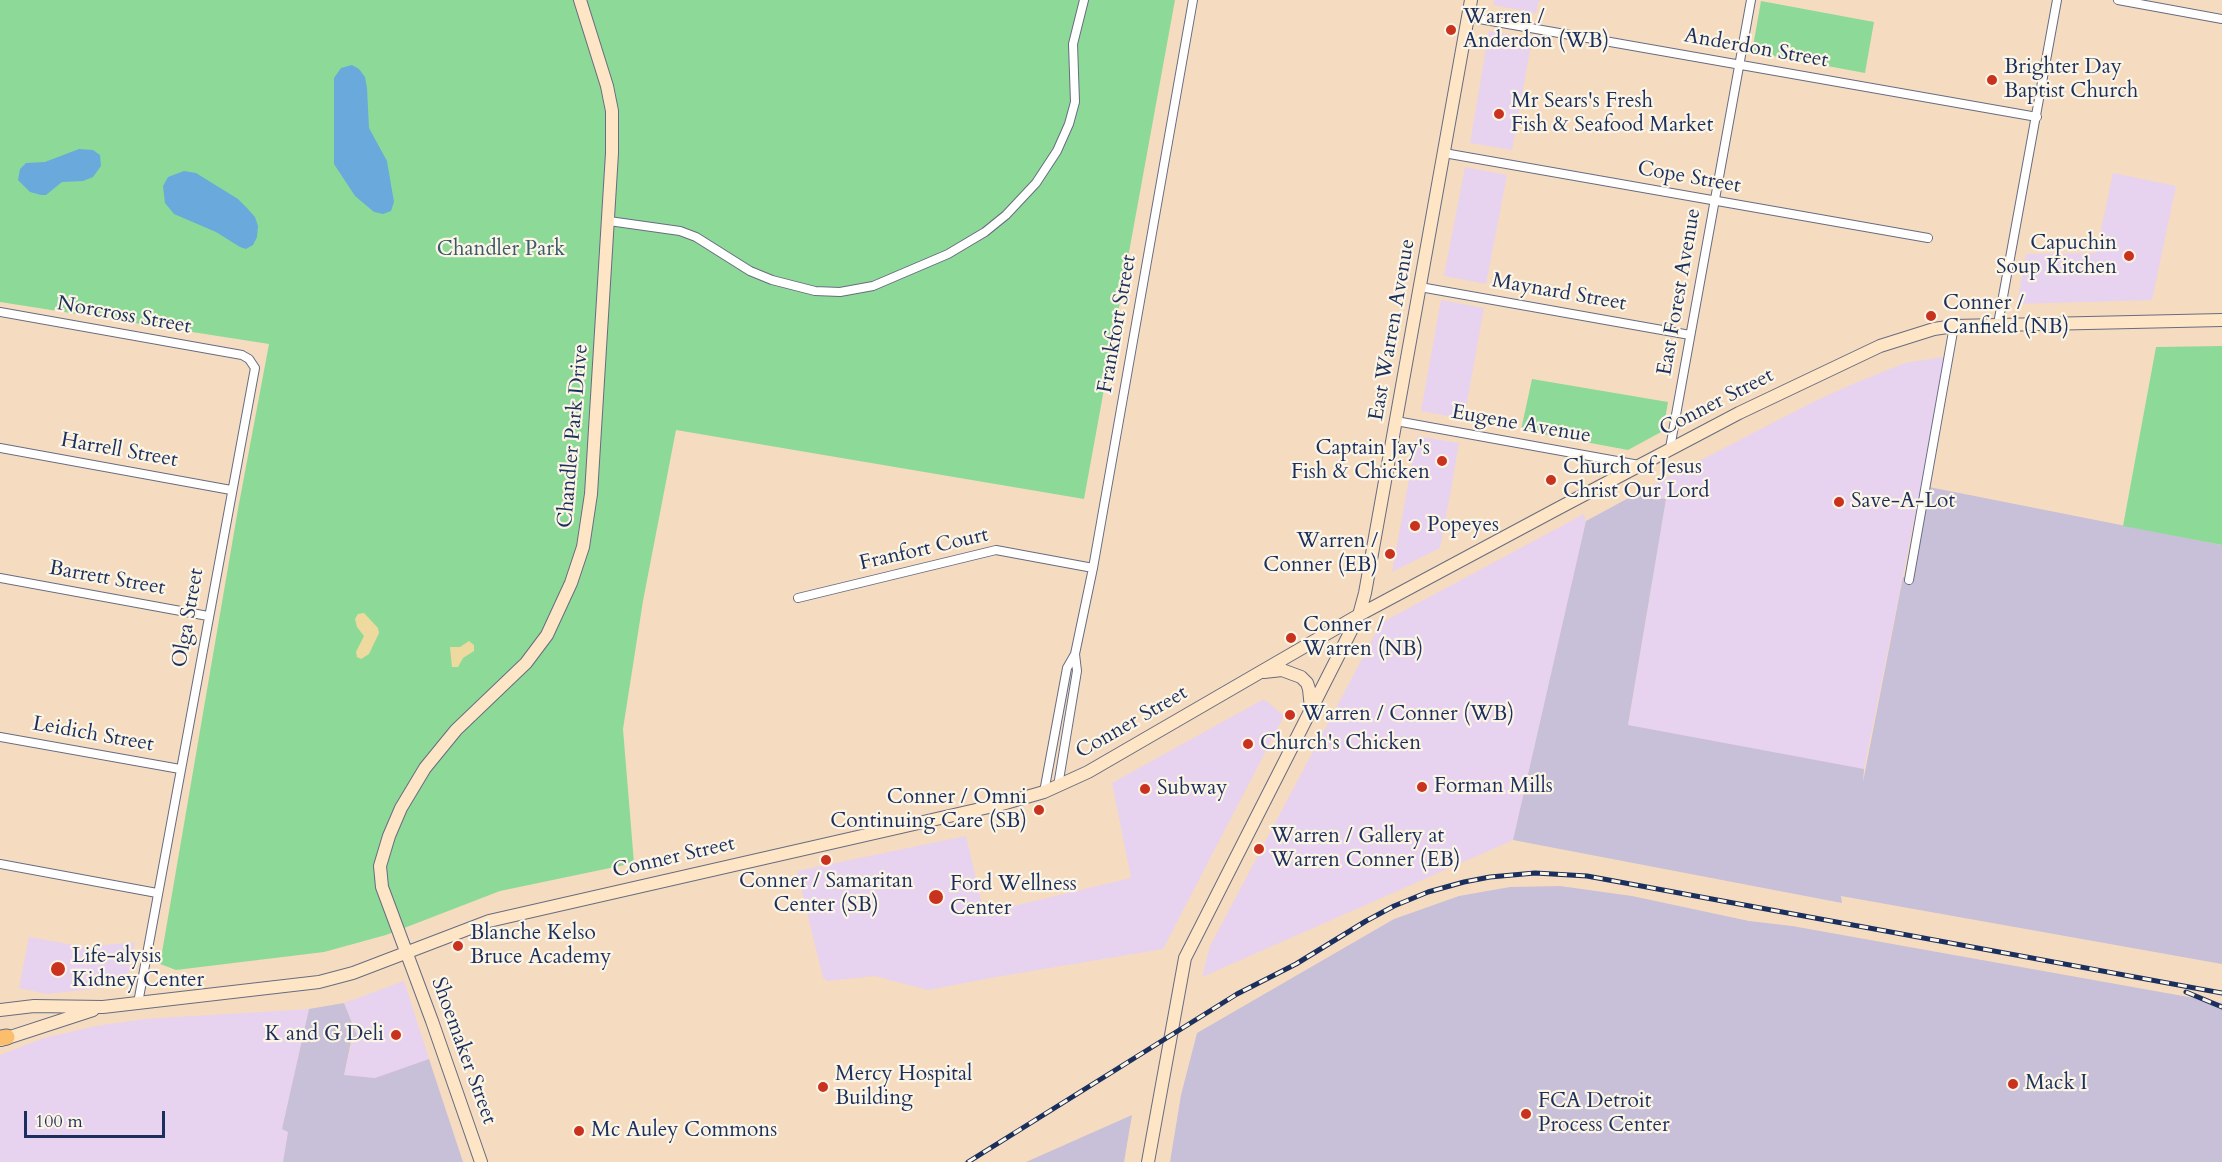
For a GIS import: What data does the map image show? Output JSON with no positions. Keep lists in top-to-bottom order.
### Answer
{
  "streets": {
    "main road": [
      "East Warren Avenue",
      "Conner Street",
      "Chandler Park Drive",
      "Shoemaker Street"
    ],
    "street": [
      "Anderdon Street",
      "Cope Street",
      "East Forest Avenue",
      "Maynard Street",
      "Norcross Street",
      "Frankfort Street",
      "Eugene Avenue",
      "Harrell Street",
      "Franfort Court",
      "Barrett Street",
      "Olga Street",
      "Leidich Street"
    ]
  },
  "crossings": [
    ["Anderdon Street", "East Forest Avenue"],
    ["Anderdon Street", "East Warren Avenue"],
    ["Cope Street", "East Forest Avenue"],
    ["Cope Street", "East Warren Avenue"],
    ["East Forest Avenue", "Maynard Street"],
    ["East Forest Avenue", "Conner Street"],
    ["Maynard Street", "East Warren Avenue"],
    ["Norcross Street", "Olga Street"],
    ["Frankfort Street", "Franfort Court"],
    ["East Warren Avenue", "Conner Street"],
    ["East Warren Avenue", "Eugene Avenue"],
    ["Conner Street", "Eugene Avenue"],
    ["Conner Street", "Chandler Park Drive"],
    ["Conner Street", "Olga Street"],
    ["Conner Street", "Shoemaker Street"],
    ["Chandler Park Drive", "Shoemaker Street"],
    ["Harrell Street", "Olga Street"],
    ["Barrett Street", "Olga Street"],
    ["Olga Street", "Leidich Street"]
  ],
  "parks": ["Chandler Park"],
  "places": [
    "Warren / Anderdon (WB)",
    "Brighter Day Baptist Church",
    "Mr Sears's Fresh Fish & Seafood Market",
    "Capuchin Soup Kitchen",
    "Conner / Canfield (NB)",
    "Captain Jay's Fish & Chicken",
    "Church of Jesus Christ Our Lord",
    "Save-A-Lot",
    "Popeyes",
    "Warren / Conner (EB)",
    "Conner / Warren (NB)",
    "Warren / Conner (WB)",
    "Church's Chicken",
    "Forman Mills",
    "Subway",
    "Conner / Omni Continuing Care (SB)",
    "Warren / Gallery at Warren Conner (EB)",
    "Conner / Samaritan Center (SB)",
    "Ford Wellness Center",
    "Blanche Kelso Bruce Academy",
    "Life-alysis Kidney Center",
    "K and G Deli",
    "Mack I",
    "Mercy Hospital Building",
    "FCA Detroit Process Center",
    "Mc Auley Commons"
  ],
  "scale_bar": "100 m"
}
